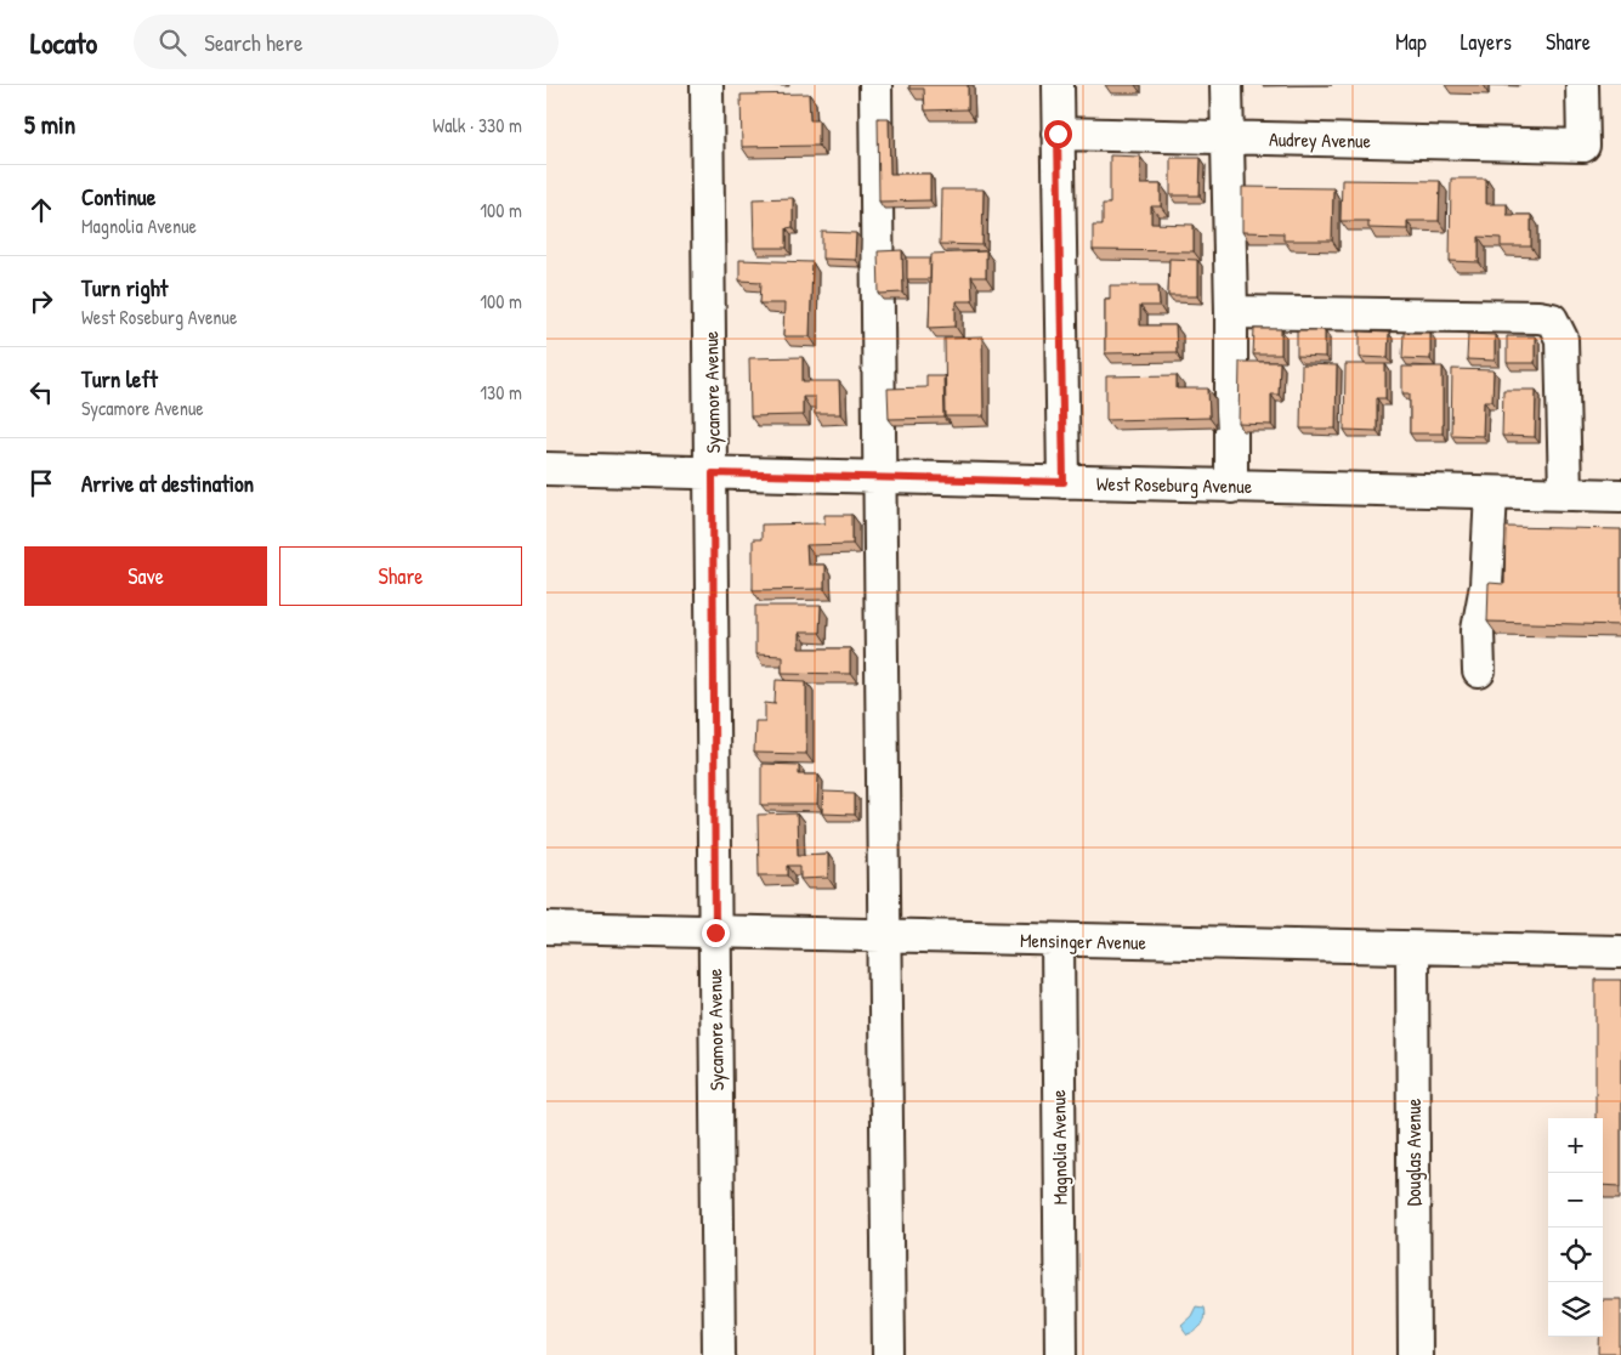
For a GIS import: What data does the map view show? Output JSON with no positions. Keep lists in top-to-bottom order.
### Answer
{
  "streets": {
    "street": [
      "Audrey Avenue",
      "Sycamore Avenue",
      "West Roseburg Avenue",
      "Mensinger Avenue",
      "Magnolia Avenue",
      "Douglas Avenue"
    ]
  },
  "crossings": [
    ["Sycamore Avenue", "West Roseburg Avenue"],
    ["Sycamore Avenue", "Mensinger Avenue"],
    ["Mensinger Avenue", "Magnolia Avenue"],
    ["Mensinger Avenue", "Douglas Avenue"]
  ],
  "page": {
    "header": "Locato",
    "search": "Search here",
    "nav": ["Map", "Layers", "Share"],
    "heading": ["5 min", "Walk · 330 m"],
    "list": [
      ["Continue", "Magnolia Avenue", "100 m"],
      ["Turn right", "West Roseburg Avenue", "100 m"],
      ["Turn left", "Sycamore Avenue", "130 m"],
      "Arrive at destination"
    ],
    "buttons": ["Save", "Share"],
    "map_buttons": ["+", "−"]
  }
}
